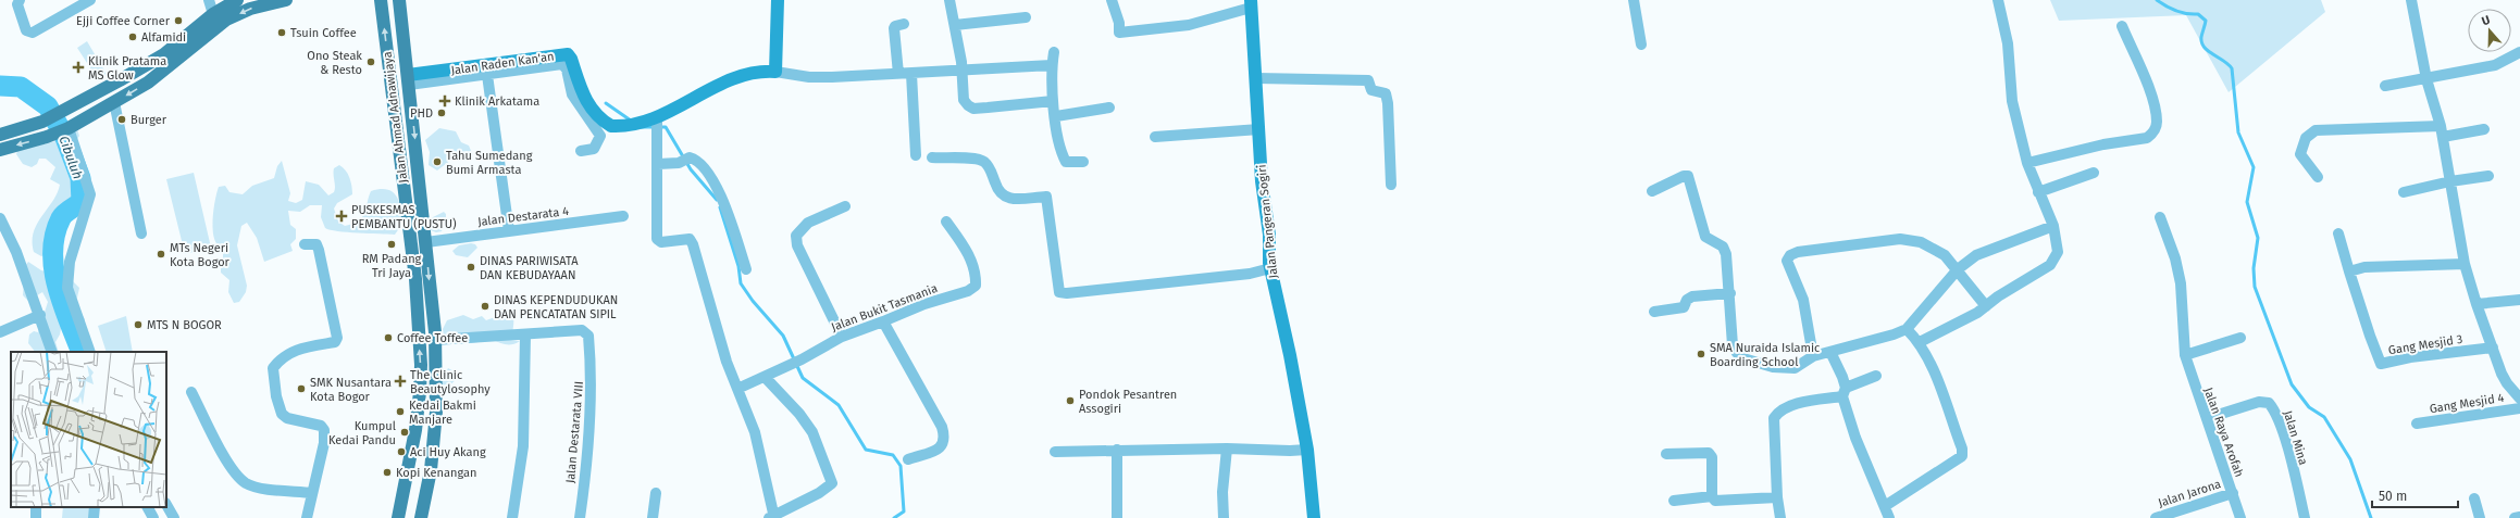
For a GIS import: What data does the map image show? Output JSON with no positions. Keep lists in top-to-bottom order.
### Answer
{
  "streets": {
    "main road": ["Jalan Ahmad Adnawijaya"],
    "street": [
      "Jalan Raden Kan'an",
      "Jalan Destarata 4",
      "Jalan Pangeran Sogiri",
      "Jalan Bukit Tasmania",
      "Gang Mesjid 3",
      "Gang Mesjid 4",
      "Jalan Destarata VIII",
      "Jalan Raya Arofah",
      "Jalan Mina",
      "Jalan Jarona"
    ]
  },
  "crossings": [
    ["Jalan Raden Kan'an", "Jalan Ahmad Adnawijaya"],
    ["Jalan Ahmad Adnawijaya", "Jalan Destarata 4"],
    ["Jalan Ahmad Adnawijaya", "Jalan Destarata VIII"],
    ["Jalan Raya Arofah", "Jalan Mina"],
    ["Jalan Raya Arofah", "Jalan Jarona"]
  ],
  "water": ["Cibuluh"],
  "places": {
    "other": [
      "Ejji Coffee Corner",
      "Tsuin Coffee",
      "Alfamidi",
      "Ono Steak & Resto",
      "PHD",
      "Burger",
      "Tahu Sumedang Bumi Armasta",
      "RM Padang Tri Jaya",
      "MTs Negeri Kota Bogor",
      "DINAS PARIWISATA DAN KEBUDAYAAN",
      "DINAS KEPENDUDUKAN DAN PENCATATAN SIPIL",
      "MTS N BOGOR",
      "Coffee Toffee",
      "SMA Nuraida Islamic Boarding School",
      "SMK Nusantara Kota Bogor",
      "Pondok Pesantren Assogiri",
      "Kedai Bakmi Manjare",
      "Kumpul Kedai Pandu",
      "Aci Huy Akang",
      "Kopi Kenangan"
    ],
    "health": [
      "Klinik Pratama MS Glow",
      "Klinik Arkatama",
      "PUSKESMAS PEMBANTU (PUSTU)",
      "The Clinic Beautylosophy"
    ]
  },
  "scale_bar": "50 m",
  "north": "top"
}
